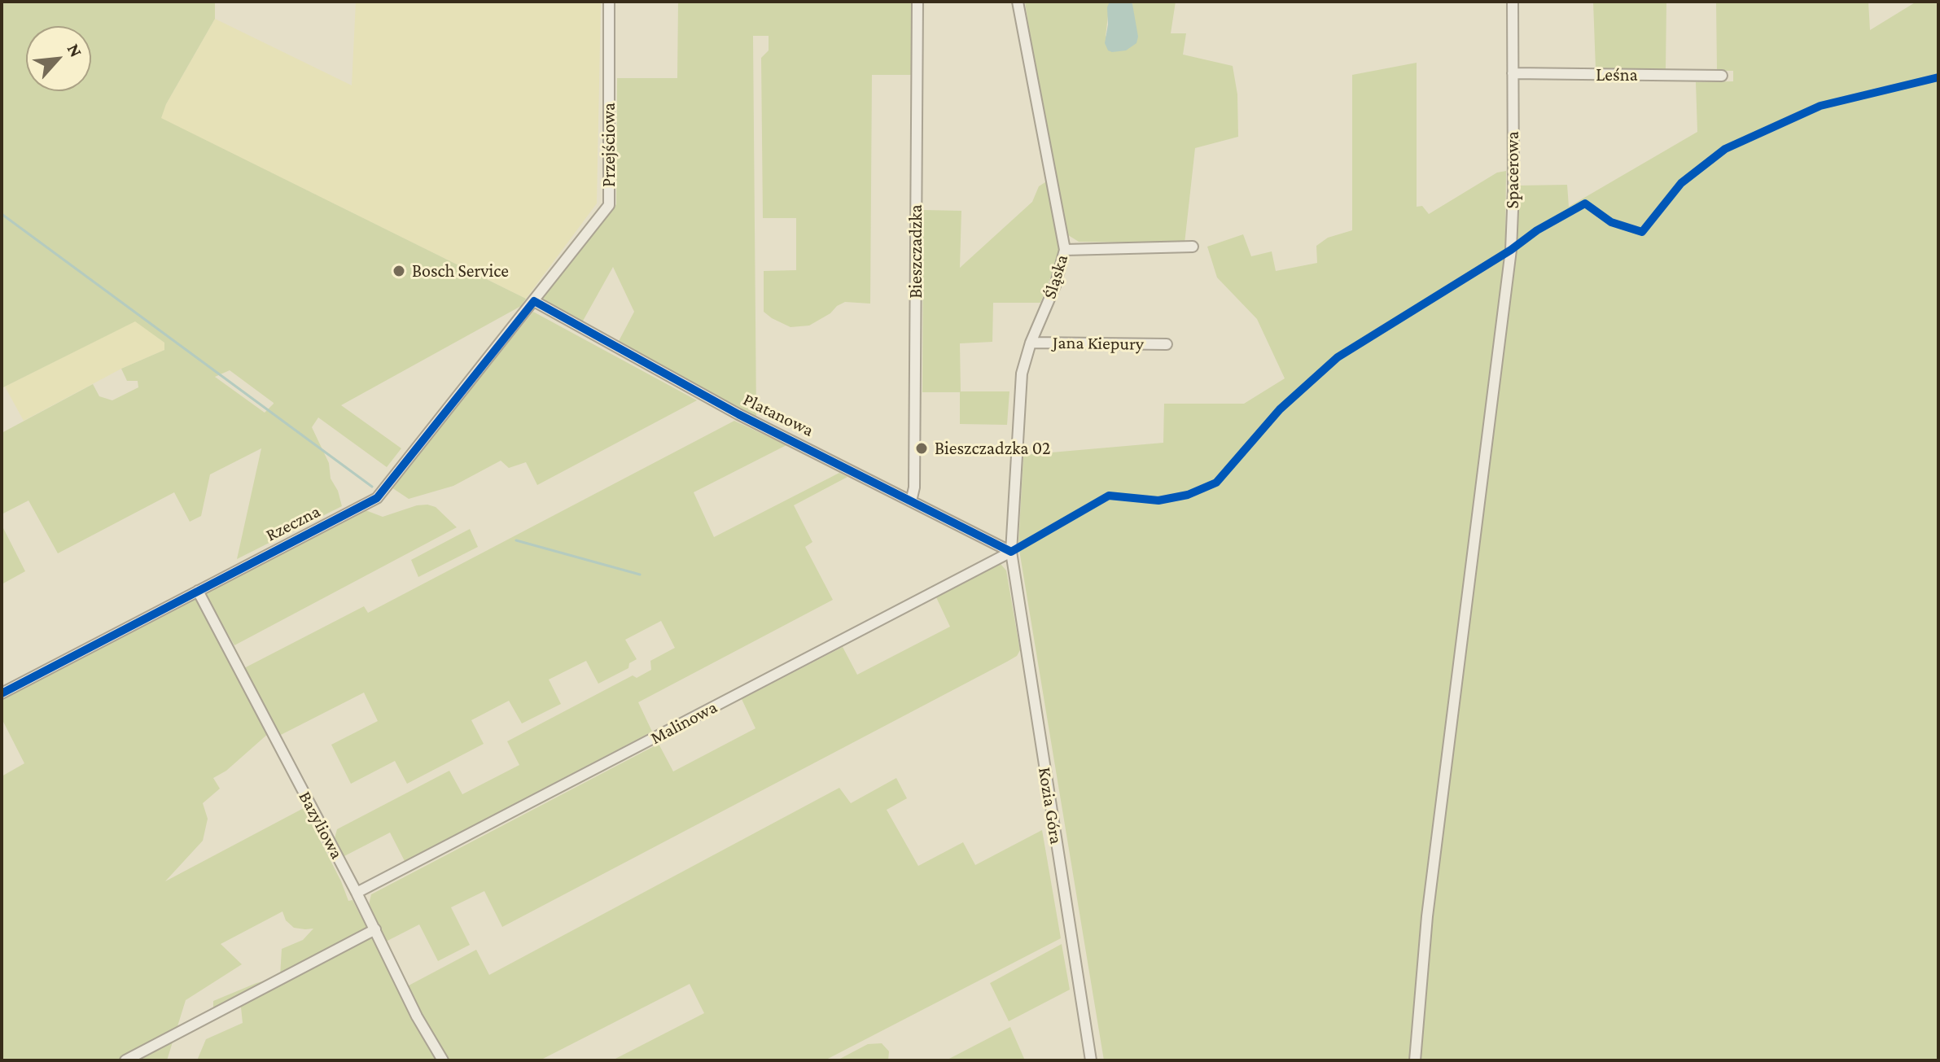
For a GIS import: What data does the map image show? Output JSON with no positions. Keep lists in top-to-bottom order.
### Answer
{
  "streets": {
    "street": [
      "Leśna",
      "Przejściowa",
      "Spacerowa",
      "Bieszczadzka",
      "Śląska",
      "Jana Kiepury",
      "Platanowa",
      "Rzeczna",
      "Malinowa",
      "Kozia Góra",
      "Bazyliowa"
    ]
  },
  "crossings": [
    ["Leśna", "Spacerowa"],
    ["Przejściowa", "Platanowa"],
    ["Przejściowa", "Rzeczna"],
    ["Bieszczadzka", "Platanowa"],
    ["Śląska", "Jana Kiepury"],
    ["Śląska", "Platanowa"],
    ["Śląska", "Malinowa"],
    ["Śląska", "Kozia Góra"],
    ["Platanowa", "Rzeczna"],
    ["Platanowa", "Malinowa"],
    ["Platanowa", "Kozia Góra"],
    ["Rzeczna", "Bazyliowa"],
    ["Malinowa", "Kozia Góra"],
    ["Malinowa", "Bazyliowa"]
  ],
  "places": ["Bosch Service", "Bieszczadzka 02"],
  "north": "top right"
}
